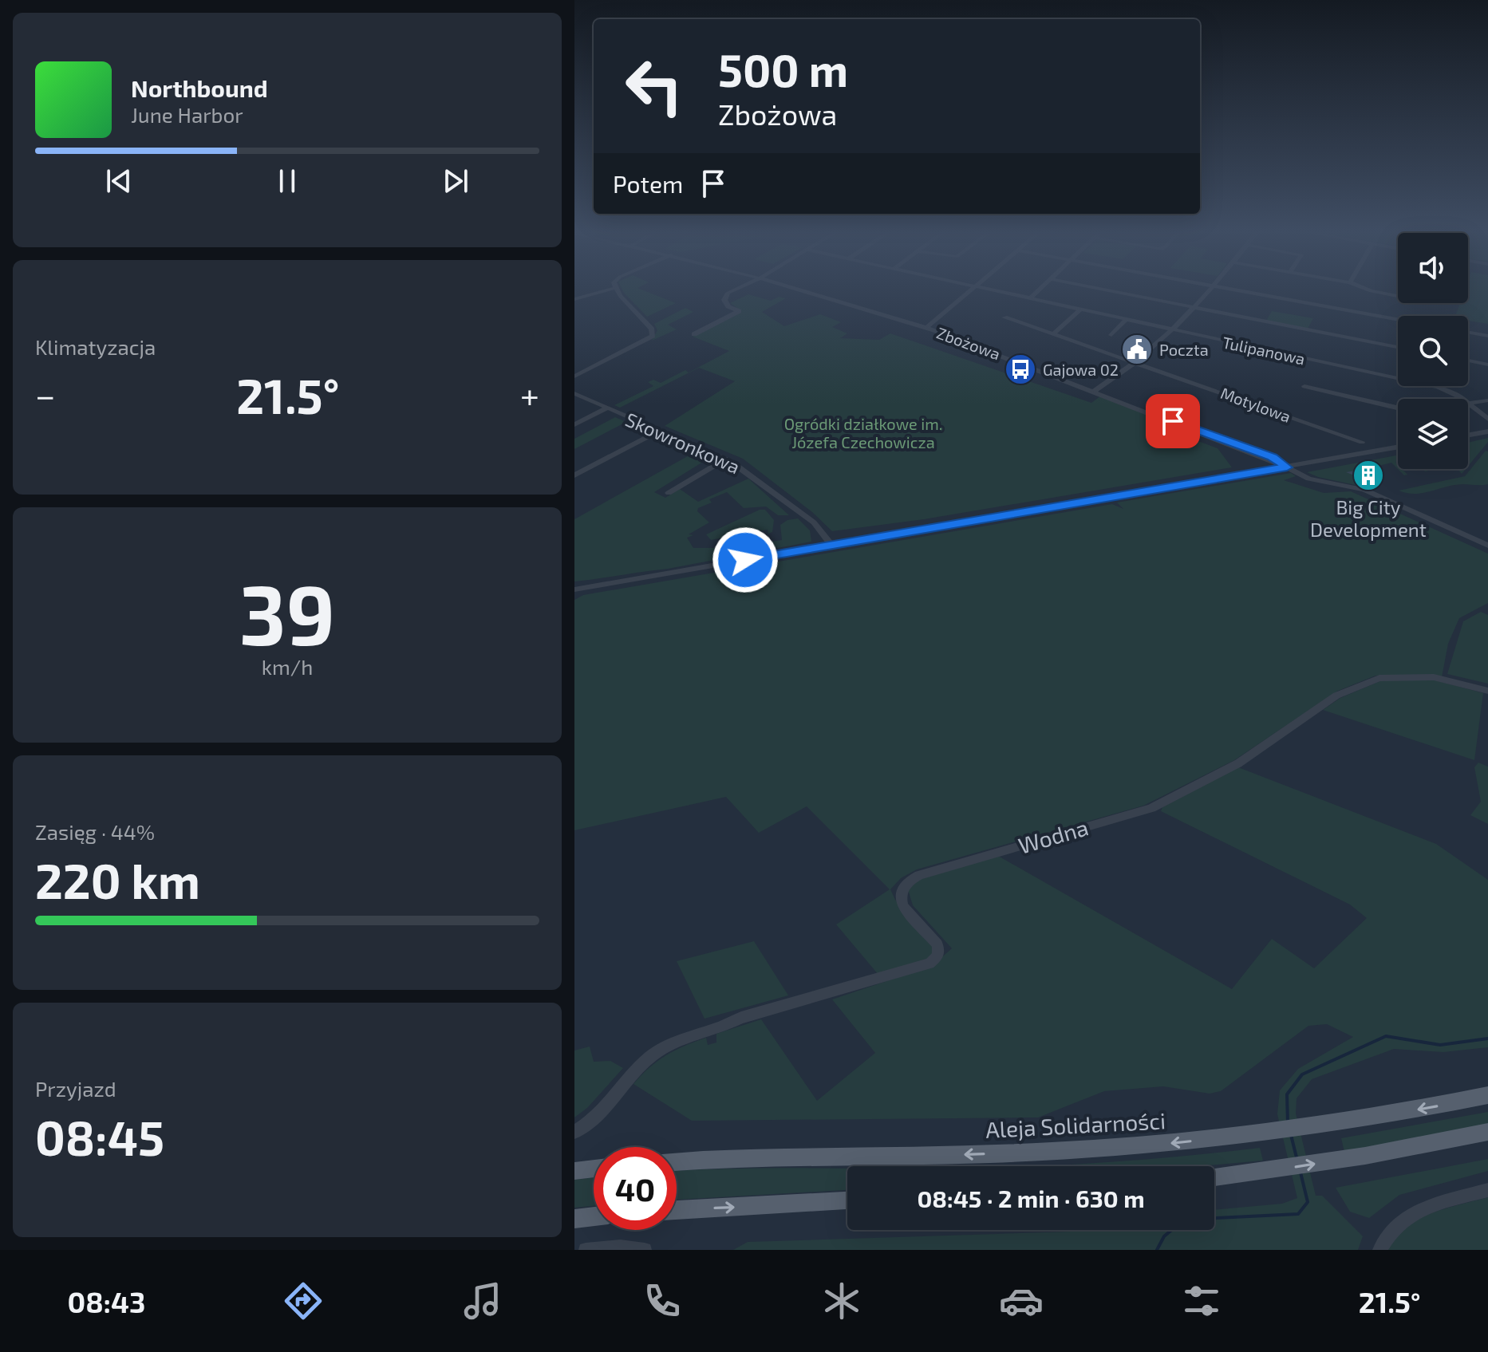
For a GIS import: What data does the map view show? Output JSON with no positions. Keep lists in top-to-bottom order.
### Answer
{
  "streets": {
    "main road": ["Aleja Solidarności"],
    "street": [
      "Zbożowa",
      "Tulipanowa",
      "Motylowa",
      "Skowronkowa",
      "Wodna"
    ]
  },
  "parks": ["Ogródki działkowe im. Józefa Czechowicza"],
  "places": {
    "public building": ["Poczta"],
    "bus stop": ["Gajowa 02"],
    "building": ["Big City Development"]
  },
  "page": {
    "turn": ["500 m", "Zbożowa"],
    "song": ["Northbound", "June Harbor"],
    "then": "Potem",
    "tile": [
      "Klimatyzacja",
      ["39", "km/h"],
      ["Zasięg · 44%", "220 km"],
      ["Przyjazd", "08:45"]
    ],
    "heat": ["−", "21.5°", "+"],
    "limit": "40",
    "trip": "08:45 · 2 min · 630 m",
    "tabs": ["08:43", "21.5°"]
  }
}
